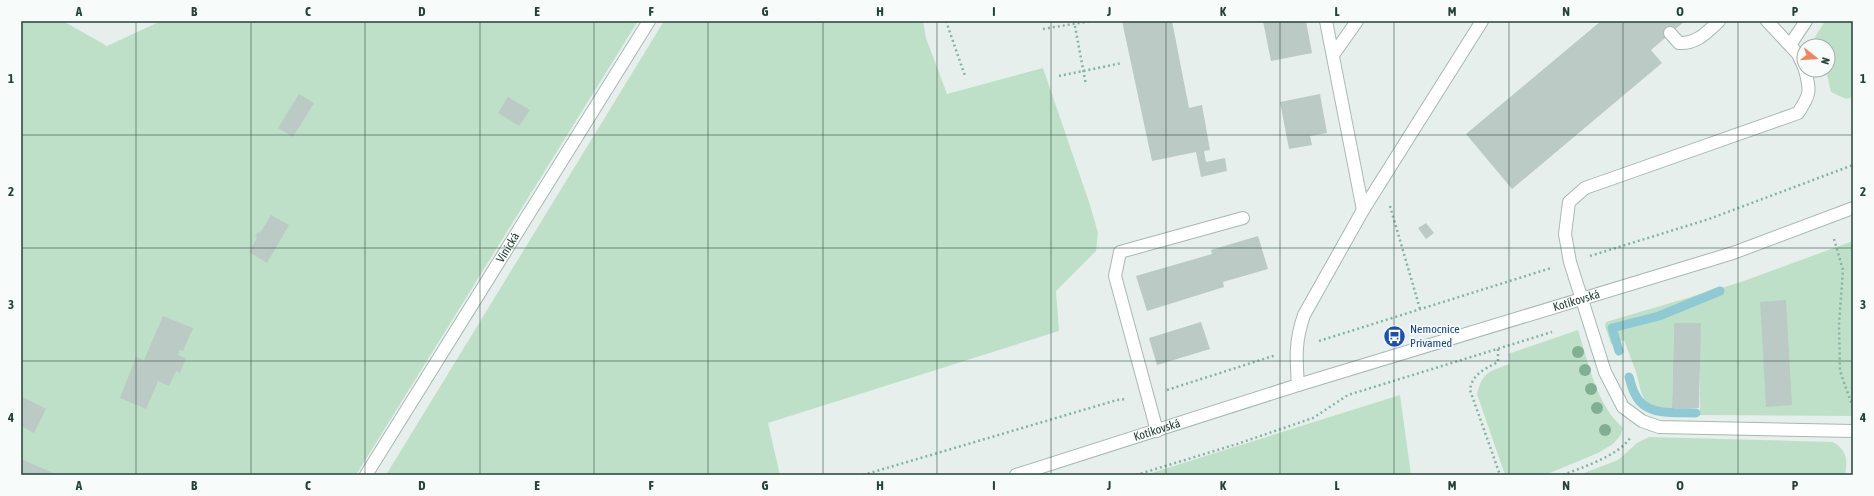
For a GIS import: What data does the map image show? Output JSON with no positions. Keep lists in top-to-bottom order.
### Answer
{
  "streets": {
    "street": ["Vinická", "Kotíkovská"]
  },
  "places": {
    "bus stop": ["Nemocnice Privamed"]
  },
  "north": "right",
  "grid": {
    "columns": [
      "A",
      "B",
      "C",
      "D",
      "E",
      "F",
      "G",
      "H",
      "I",
      "J",
      "K",
      "L",
      "M",
      "N",
      "O",
      "P"
    ],
    "rows": [
      "1",
      "2",
      "3",
      "4"
    ]
  }
}
